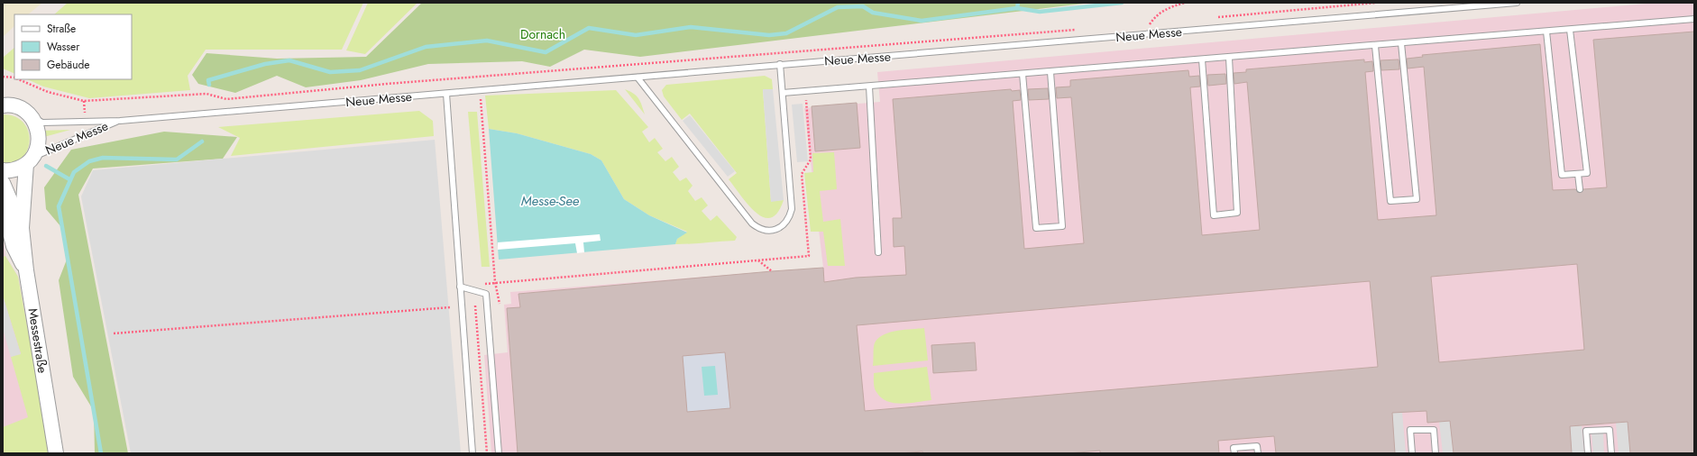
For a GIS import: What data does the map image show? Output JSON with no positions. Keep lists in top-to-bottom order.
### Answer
{
  "streets": {
    "street": ["Messestraße"],
    "lane": ["Neue Messe"]
  },
  "crossings": [
    ["Neue Messe", "Messestraße"]
  ],
  "water": ["Messe-See"],
  "parks": ["Dornach"],
  "legend": ["Straße", "Wasser", "Gebäude"]
}
